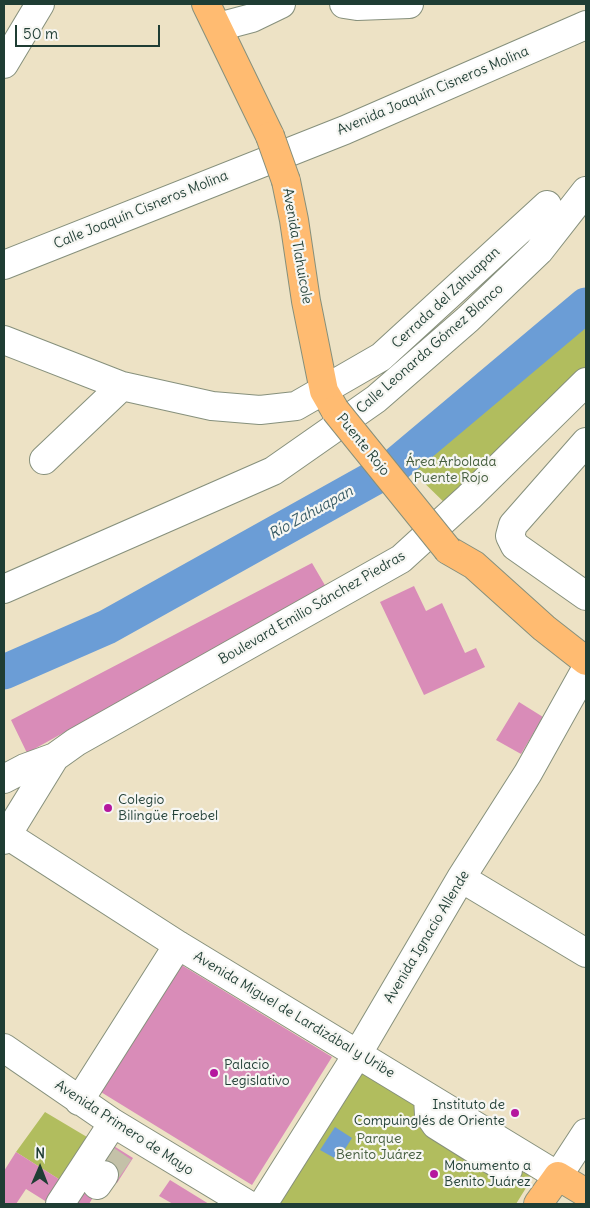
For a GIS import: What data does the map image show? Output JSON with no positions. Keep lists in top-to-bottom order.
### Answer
{
  "streets": {
    "main road": ["Avenida Tlahuicole", "Puente Rojo", "Avenida Miguel de Lardizábal y Uribe"],
    "street": [
      "Avenida Joaquín Cisneros Molina",
      "Calle Joaquín Cisneros Molina",
      "Cerrada del Zahuapan",
      "Calle Leonarda Gómez Blanco",
      "Boulevard Emilio Sánchez Piedras",
      "Avenida Ignacio Allende",
      "Avenida Primero de Mayo"
    ]
  },
  "crossings": [
    ["Avenida Joaquín Cisneros Molina", "Calle Joaquín Cisneros Molina"],
    ["Avenida Joaquín Cisneros Molina", "Avenida Tlahuicole"],
    ["Calle Joaquín Cisneros Molina", "Avenida Tlahuicole"],
    ["Avenida Tlahuicole", "Cerrada del Zahuapan"],
    ["Avenida Tlahuicole", "Puente Rojo"],
    ["Cerrada del Zahuapan", "Puente Rojo"],
    ["Avenida Ignacio Allende", "Avenida Miguel de Lardizábal y Uribe"]
  ],
  "water": ["Río Zahuapan"],
  "parks": ["Área Arbolada Puente Rojo", "Parque Benito Juárez"],
  "places": [
    "Colegio Bilingüe Froebel",
    "Palacio Legislativo",
    "Instituto de Compuinglés de Oriente",
    "Monumento a Benito Juárez"
  ],
  "scale_bar": "50 m",
  "north": "top"
}
